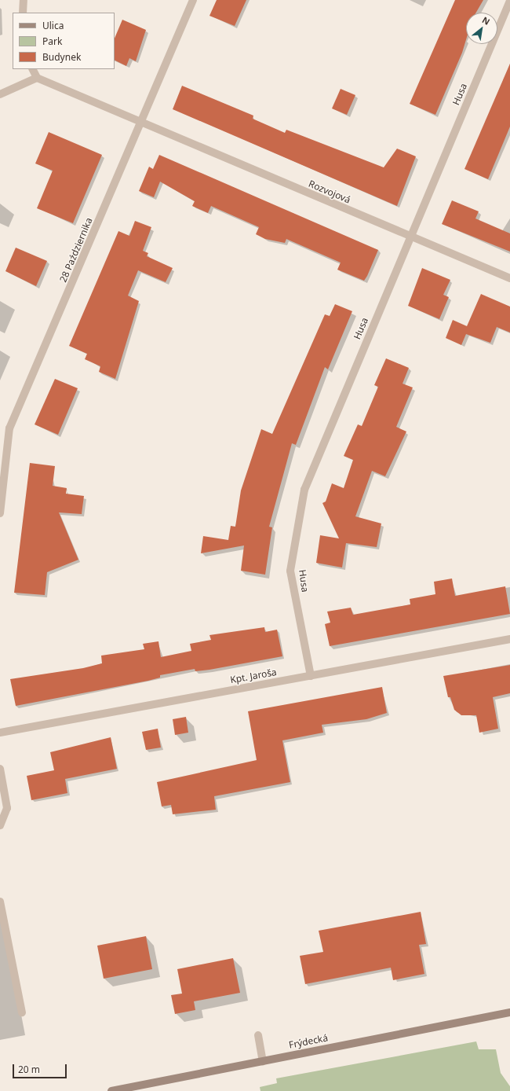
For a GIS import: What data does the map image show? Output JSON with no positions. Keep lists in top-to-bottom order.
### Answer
{
  "streets": {
    "main road": ["Frýdecká"],
    "street": [
      "Husa",
      "Rozvojová",
      "28 Października",
      "Kpt. Jaroša"
    ]
  },
  "crossings": [
    ["Husa", "Rozvojová"],
    ["Husa", "Kpt. Jaroša"],
    ["Rozvojová", "28 Października"]
  ],
  "legend": ["Ulica", "Park", "Budynek"],
  "scale_bar": "20 m",
  "north": "top right"
}
